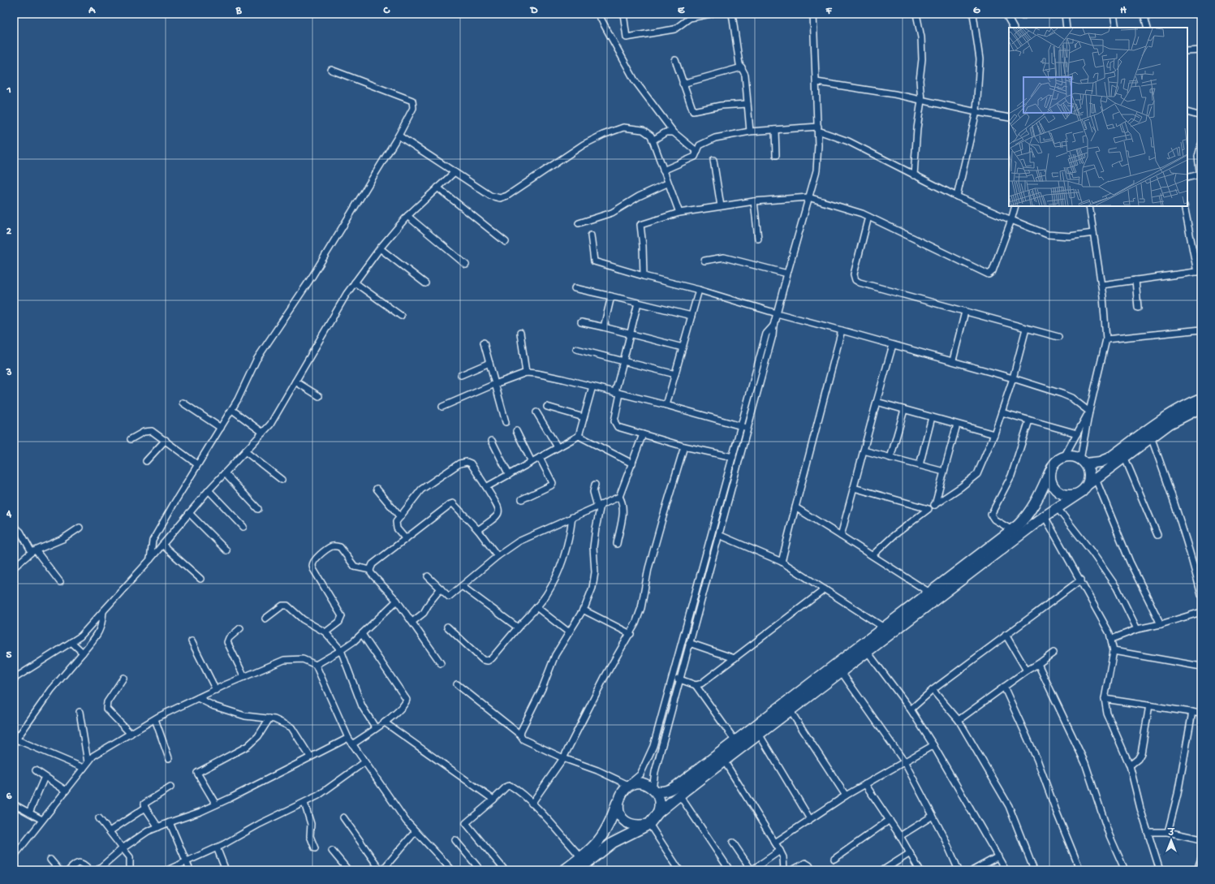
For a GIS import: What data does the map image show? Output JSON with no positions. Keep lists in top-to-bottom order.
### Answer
{
  "north": "top",
  "grid": {
    "columns": [
      "A",
      "B",
      "C",
      "D",
      "E",
      "F",
      "G",
      "H"
    ],
    "rows": [
      "1",
      "2",
      "3",
      "4",
      "5",
      "6"
    ]
  }
}
